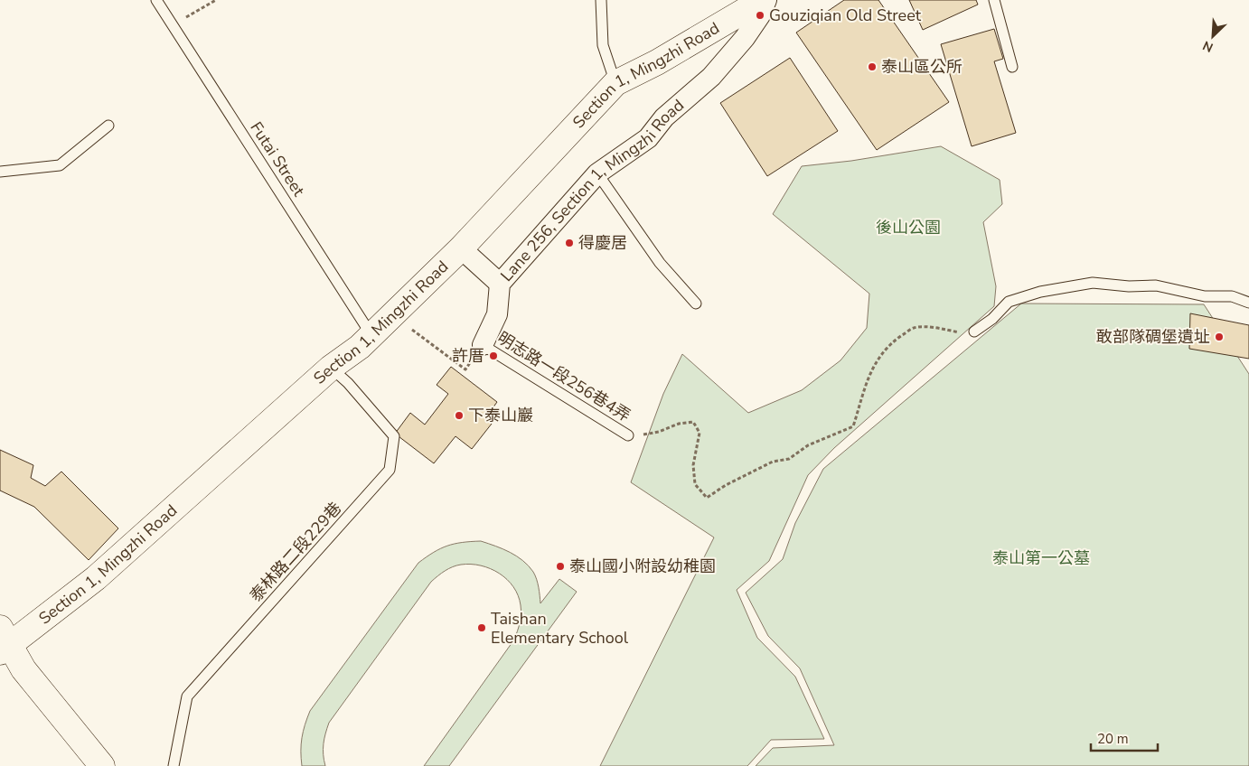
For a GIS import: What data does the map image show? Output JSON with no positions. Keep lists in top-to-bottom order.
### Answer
{
  "streets": {
    "main road": ["Section 1, Mingzhi Road"],
    "street": ["Lane 256, Section 1, Mingzhi Road"],
    "lane": ["Futai Street", "明志路一段256巷4弄", "泰林路二段229巷"]
  },
  "crossings": [
    ["Section 1, Mingzhi Road", "Futai Street"],
    ["Section 1, Mingzhi Road", "泰林路二段229巷"],
    ["Lane 256, Section 1, Mingzhi Road", "明志路一段256巷4弄"]
  ],
  "parks": ["後山公園", "泰山第一公墓"],
  "places": [
    "Gouziqian Old Street",
    "泰山區公所",
    "得慶居",
    "敢部隊碉堡遺址",
    "許厝",
    "下泰山巖",
    "泰山國小附設幼稚園",
    "Taishan Elementary School"
  ],
  "scale_bar": "20 m",
  "north": "bottom left"
}
